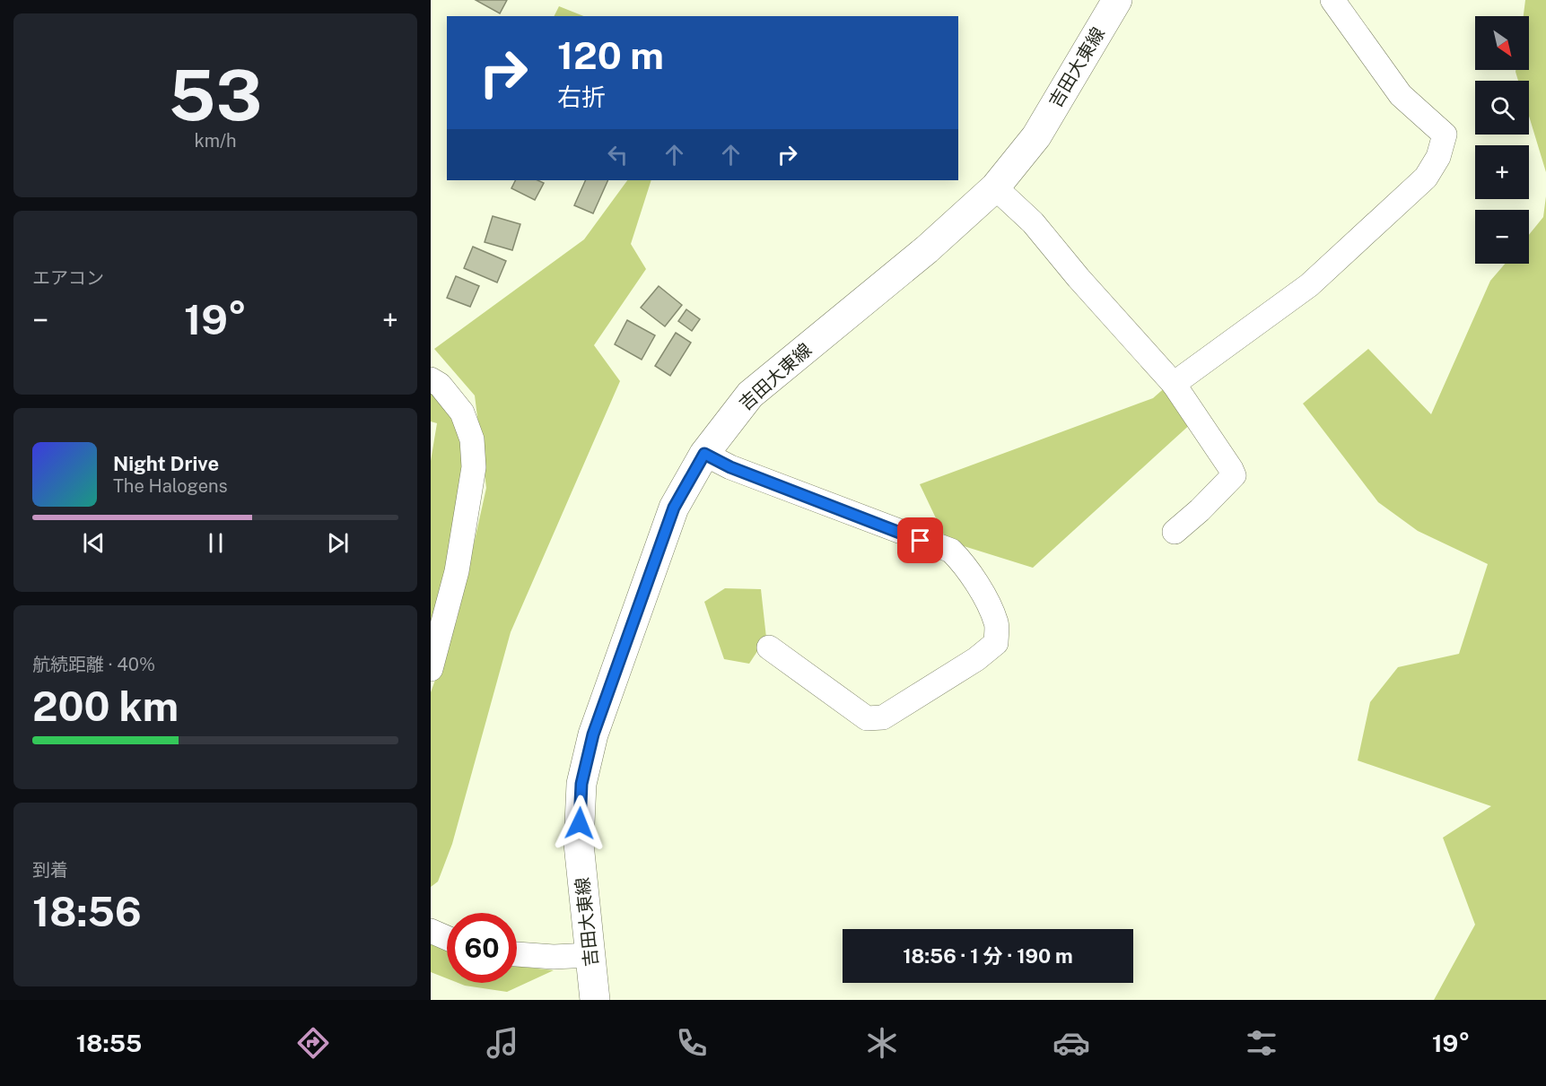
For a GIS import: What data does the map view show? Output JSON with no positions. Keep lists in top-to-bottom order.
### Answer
{
  "streets": {
    "main road": ["吉田大東線"]
  },
  "north": "bottom right",
  "page": {
    "tile": [
      ["53", "km/h"],
      "エアコン",
      ["航続距離 · 40%", "200 km"],
      ["到着", "18:56"]
    ],
    "map_buttons": ["+", "−"],
    "turn": ["120 m", "右折"],
    "heat": ["−", "19°", "+"],
    "song": ["Night Drive", "The Halogens"],
    "limit": "60",
    "trip": "18:56 · 1 分 · 190 m",
    "tabs": ["18:55", "19°"]
  }
}
